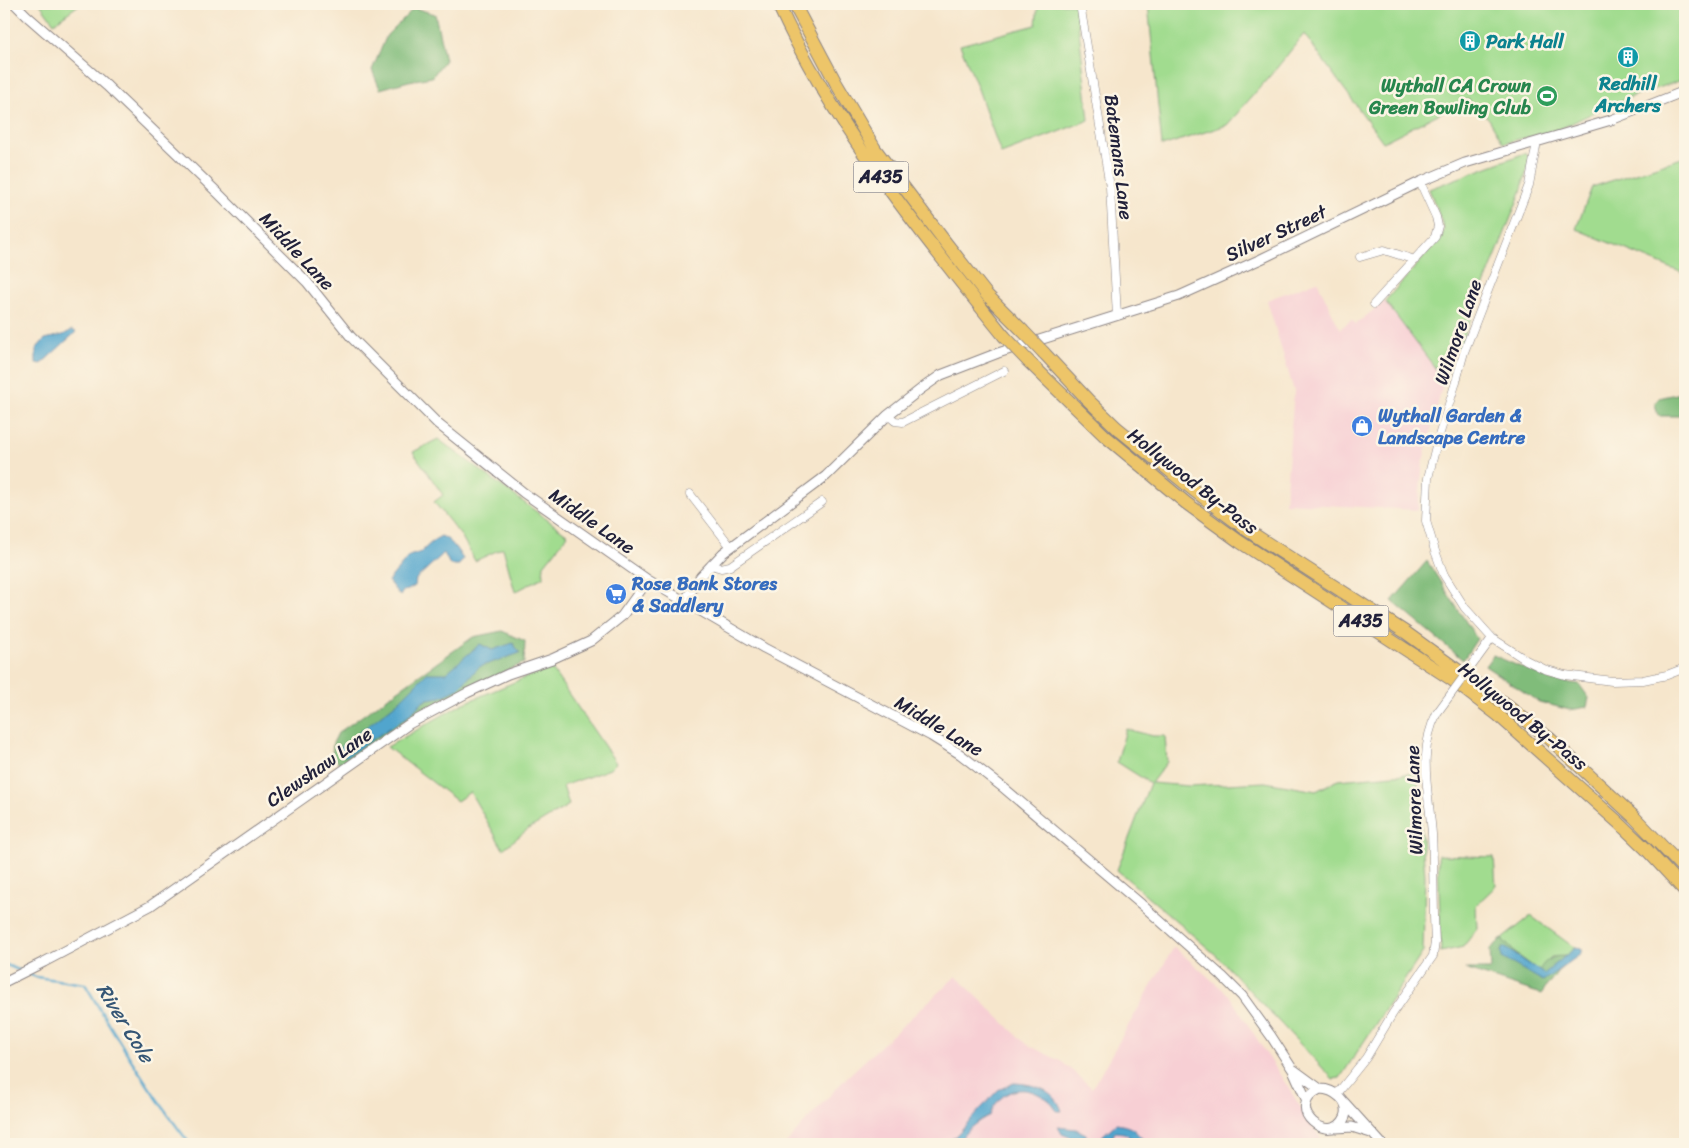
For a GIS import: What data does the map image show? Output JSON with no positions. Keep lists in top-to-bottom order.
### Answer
{
  "streets": {
    "highway": ["A435", "Hollywood By-Pass"],
    "street": [
      "Batemans Lane",
      "Silver Street",
      "Middle Lane",
      "Wilmore Lane",
      "Clewshaw Lane"
    ]
  },
  "crossings": [
    ["Batemans Lane", "Silver Street"],
    ["Silver Street", "Middle Lane"],
    ["Silver Street", "Wilmore Lane"],
    ["Middle Lane", "Wilmore Lane"],
    ["Middle Lane", "Clewshaw Lane"]
  ],
  "water": ["River Cole"],
  "places": {
    "building": ["Park Hall", "Redhill Archers"],
    "sports": ["Wythall CA Crown Green Bowling Club"],
    "shop": ["Wythall Garden & Landscape Centre"],
    "supermarket": ["Rose Bank Stores & Saddlery"]
  }
}
